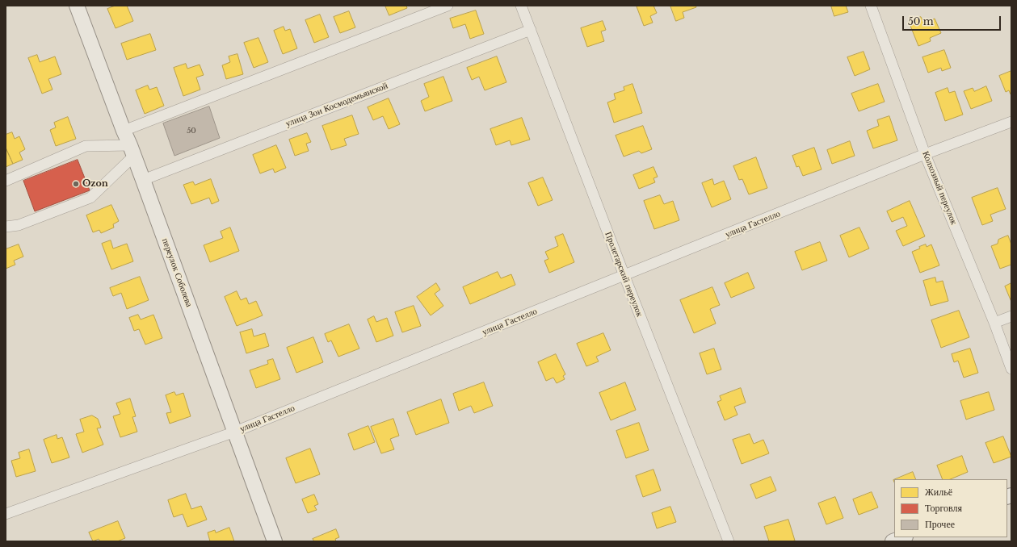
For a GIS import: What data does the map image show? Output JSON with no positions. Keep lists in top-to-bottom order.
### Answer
{
  "streets": {
    "main road": ["переулок Соболева"],
    "street": [
      "улица Зои Космодемьянской",
      "Колхозный переулок",
      "улица Гастелло",
      "Пролетарский переулок"
    ]
  },
  "crossings": [
    ["улица Зои Космодемьянской", "переулок Соболева"],
    ["улица Зои Космодемьянской", "Пролетарский переулок"],
    ["Колхозный переулок", "улица Гастелло"],
    ["улица Гастелло", "переулок Соболева"],
    ["улица Гастелло", "Пролетарский переулок"]
  ],
  "places": ["Ozon"],
  "house_numbers": ["50"],
  "legend": ["Жильё", "Торговля", "Прочее"],
  "scale_bar": "50 m"
}
